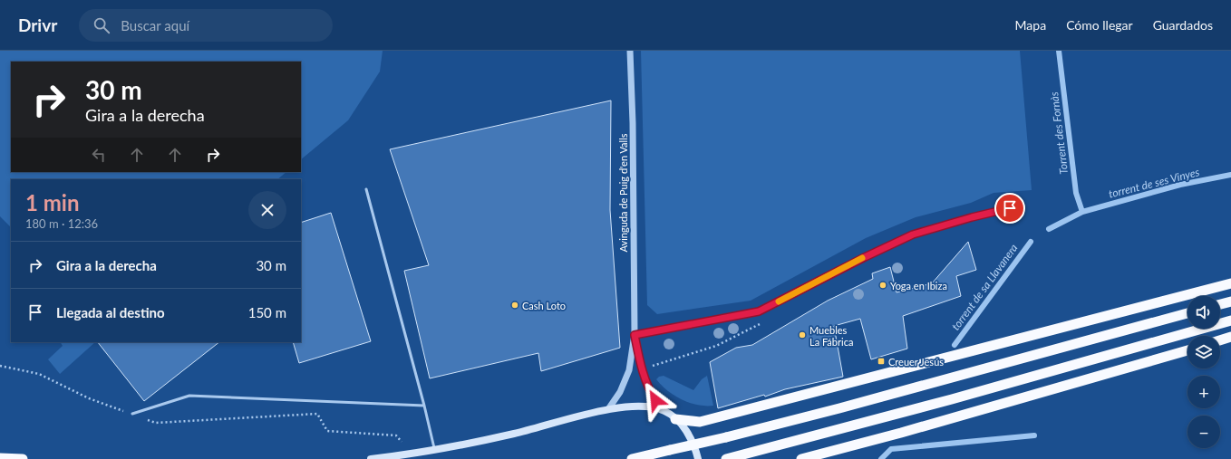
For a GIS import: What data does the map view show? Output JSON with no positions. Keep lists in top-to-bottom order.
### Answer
{
  "streets": {
    "street": ["Avinguda de Puig d'en Valls"]
  },
  "water": ["Torrent des Fornàs", "torrent de ses Vinyes", "torrent de sa Llavanera"],
  "places": {
    "other": ["Yoga en Ibiza", "Cash Loto", "Muebles La Fábrica"],
    "transit": ["Creuer Jesús"]
  },
  "page": {
    "header": "Drivr",
    "search": "Buscar aquí",
    "nav": ["Mapa", "Cómo llegar", "Guardados"],
    "turn": ["30 m", "Gira a la derecha"],
    "heading": ["1 min", "180 m · 12:36"],
    "list": [
      {
        "name": "Gira a la derecha",
        "value": "30 m"
      },
      {
        "name": "Llegada al destino",
        "value": "150 m"
      }
    ],
    "map_buttons": ["+", "−"]
  }
}
